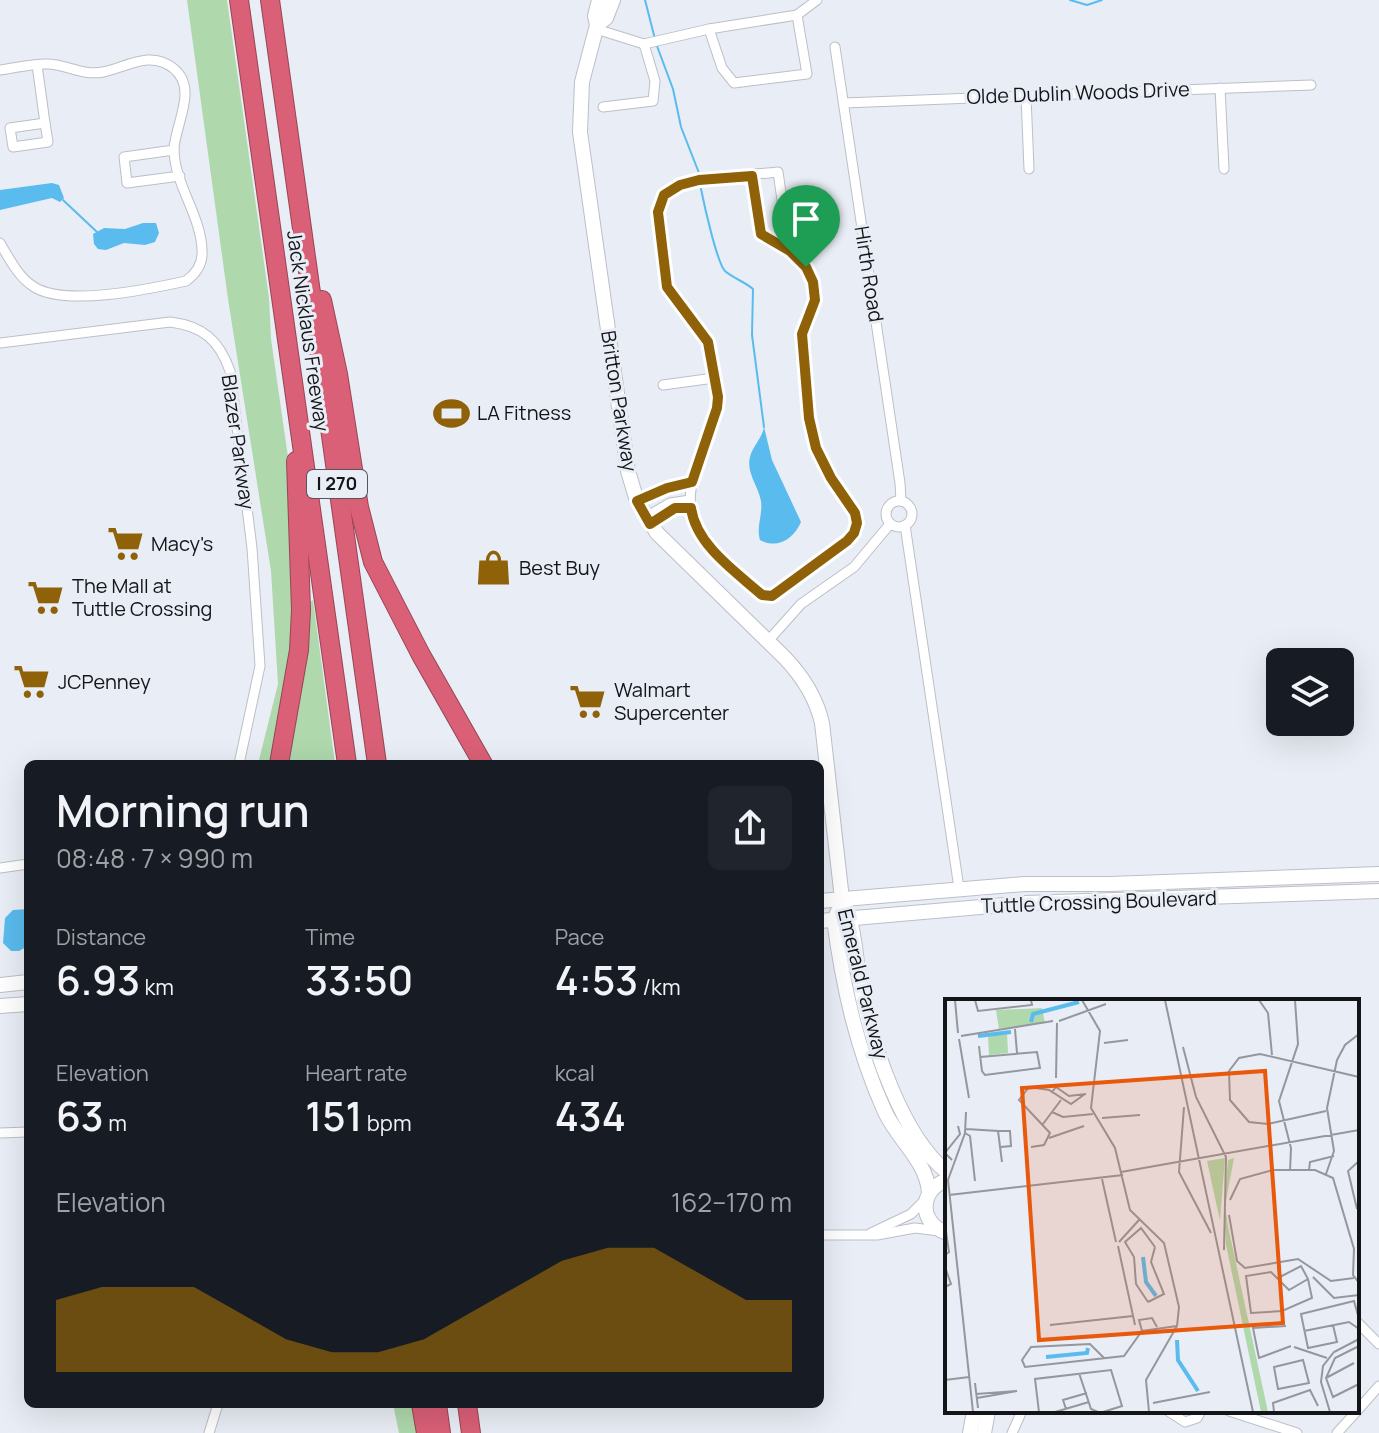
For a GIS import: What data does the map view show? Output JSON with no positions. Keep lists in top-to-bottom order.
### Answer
{
  "streets": {
    "highway": ["Jack Nicklaus Freeway", "I 270"],
    "main road": ["Britton Parkway", "Tuttle Crossing Boulevard", "Emerald Parkway"],
    "street": ["Olde Dublin Woods Drive", "Hirth Road", "Blazer Parkway"]
  },
  "crossings": [
    ["Olde Dublin Woods Drive", "Hirth Road"],
    ["Britton Parkway", "Tuttle Crossing Boulevard"],
    ["Britton Parkway", "Emerald Parkway"],
    ["Tuttle Crossing Boulevard", "Emerald Parkway"]
  ],
  "places": {
    "sports": ["LA Fitness"],
    "supermarket": [
      "Macy's",
      "The Mall at Tuttle Crossing",
      "JCPenney",
      "Walmart Supercenter"
    ],
    "shop": ["Best Buy"]
  },
  "page": {
    "heading": ["Morning run", "08:48 · 7 × 990 m"],
    "stats": [
      ["Distance", "6.93 km"],
      ["Time", "33:50"],
      ["Pace", "4:53 /km"],
      ["Elevation", "63 m"],
      ["Heart rate", "151 bpm"],
      ["kcal", "434"]
    ],
    "chart": ["Elevation", "162–170 m"]
  }
}
